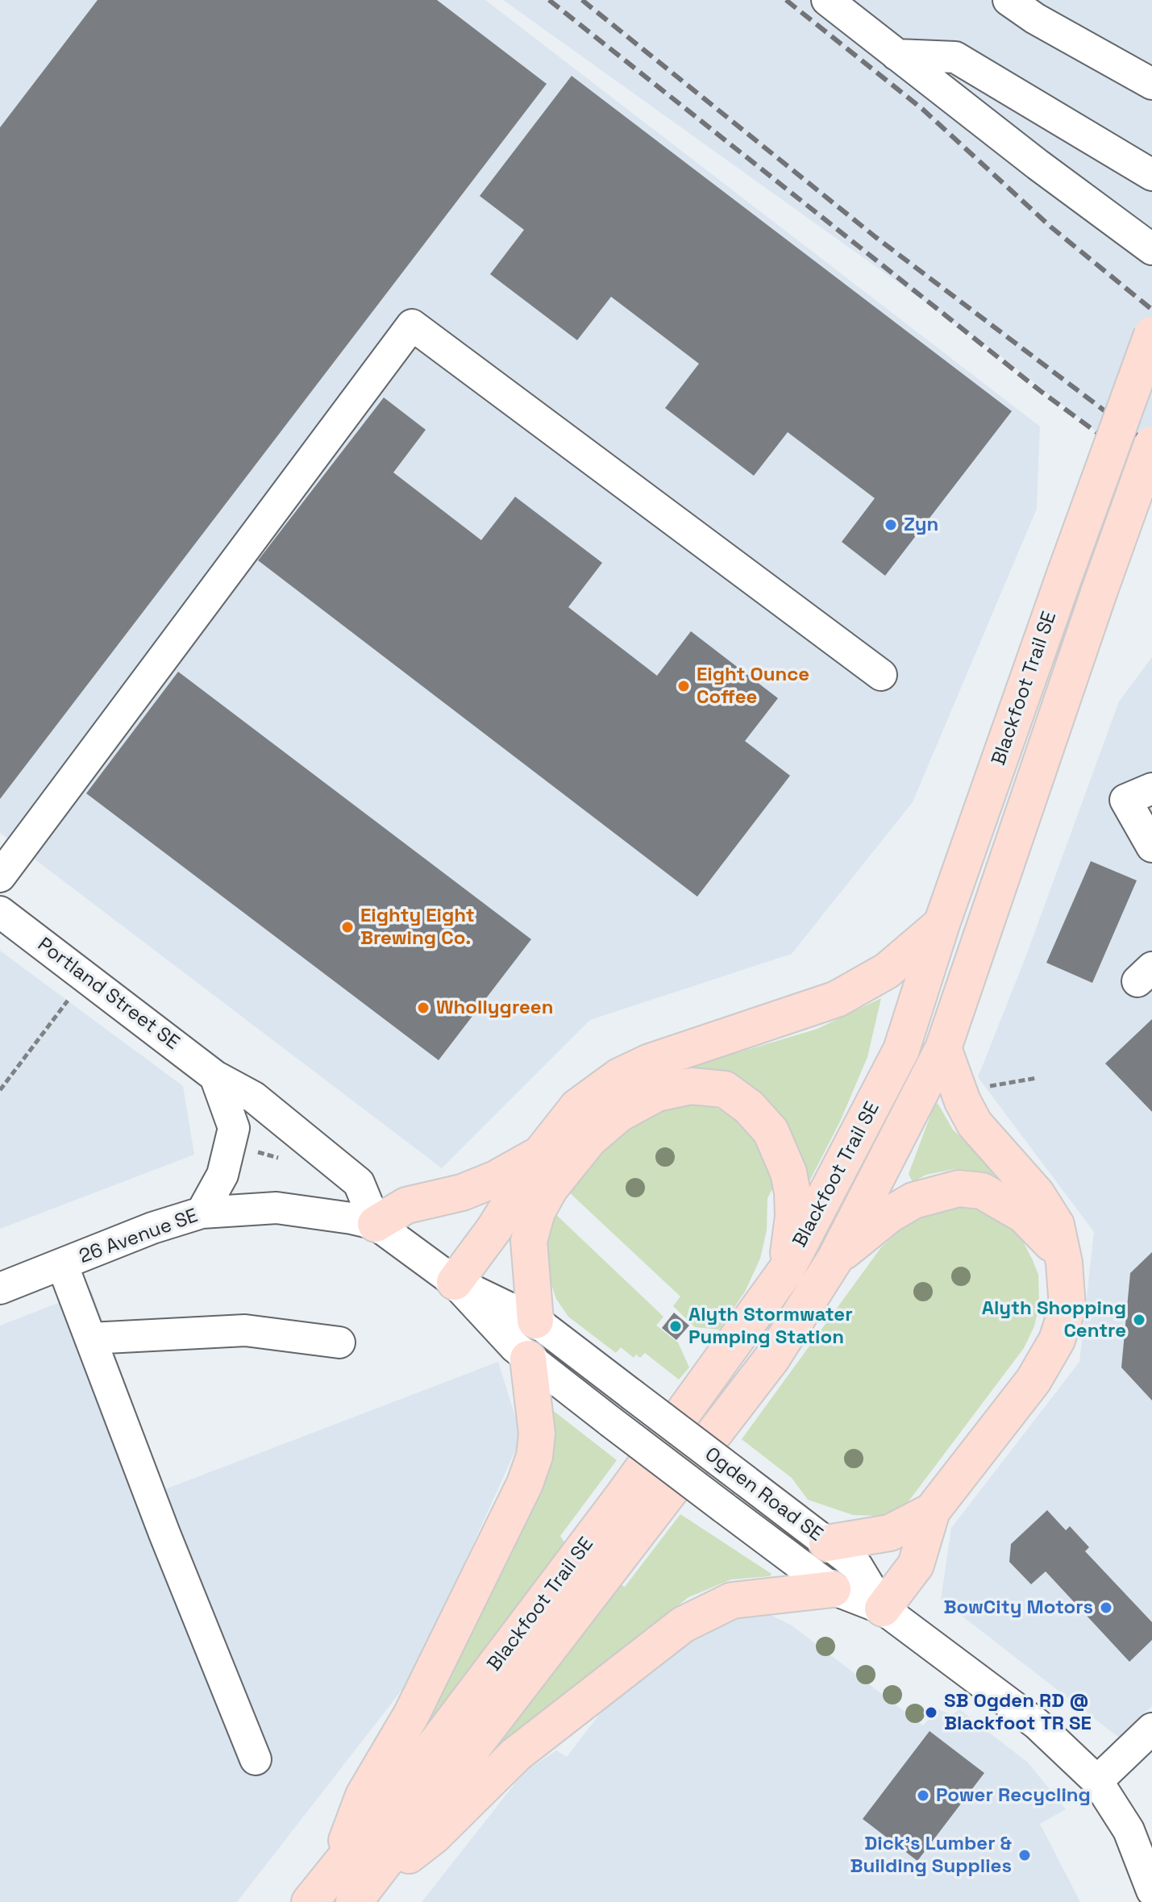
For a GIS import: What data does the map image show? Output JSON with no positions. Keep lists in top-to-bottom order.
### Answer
{
  "streets": {
    "main road": ["Blackfoot Trail SE"],
    "street": ["Portland Street SE", "26 Avenue SE", "Ogden Road SE"]
  },
  "crossings": [
    ["Portland Street SE", "26 Avenue SE"],
    ["26 Avenue SE", "Ogden Road SE"]
  ],
  "places": [
    "Zyn",
    "Eight Ounce Coffee",
    "Eighty Eight Brewing Co.",
    "Whollygreen",
    "Alyth Shopping Centre",
    "Alyth Stormwater Pumping Station",
    "BowCity Motors",
    "SB Ogden RD @ Blackfoot TR SE",
    "Power Recycling",
    "Dick's Lumber & Building Supplies"
  ]
}
